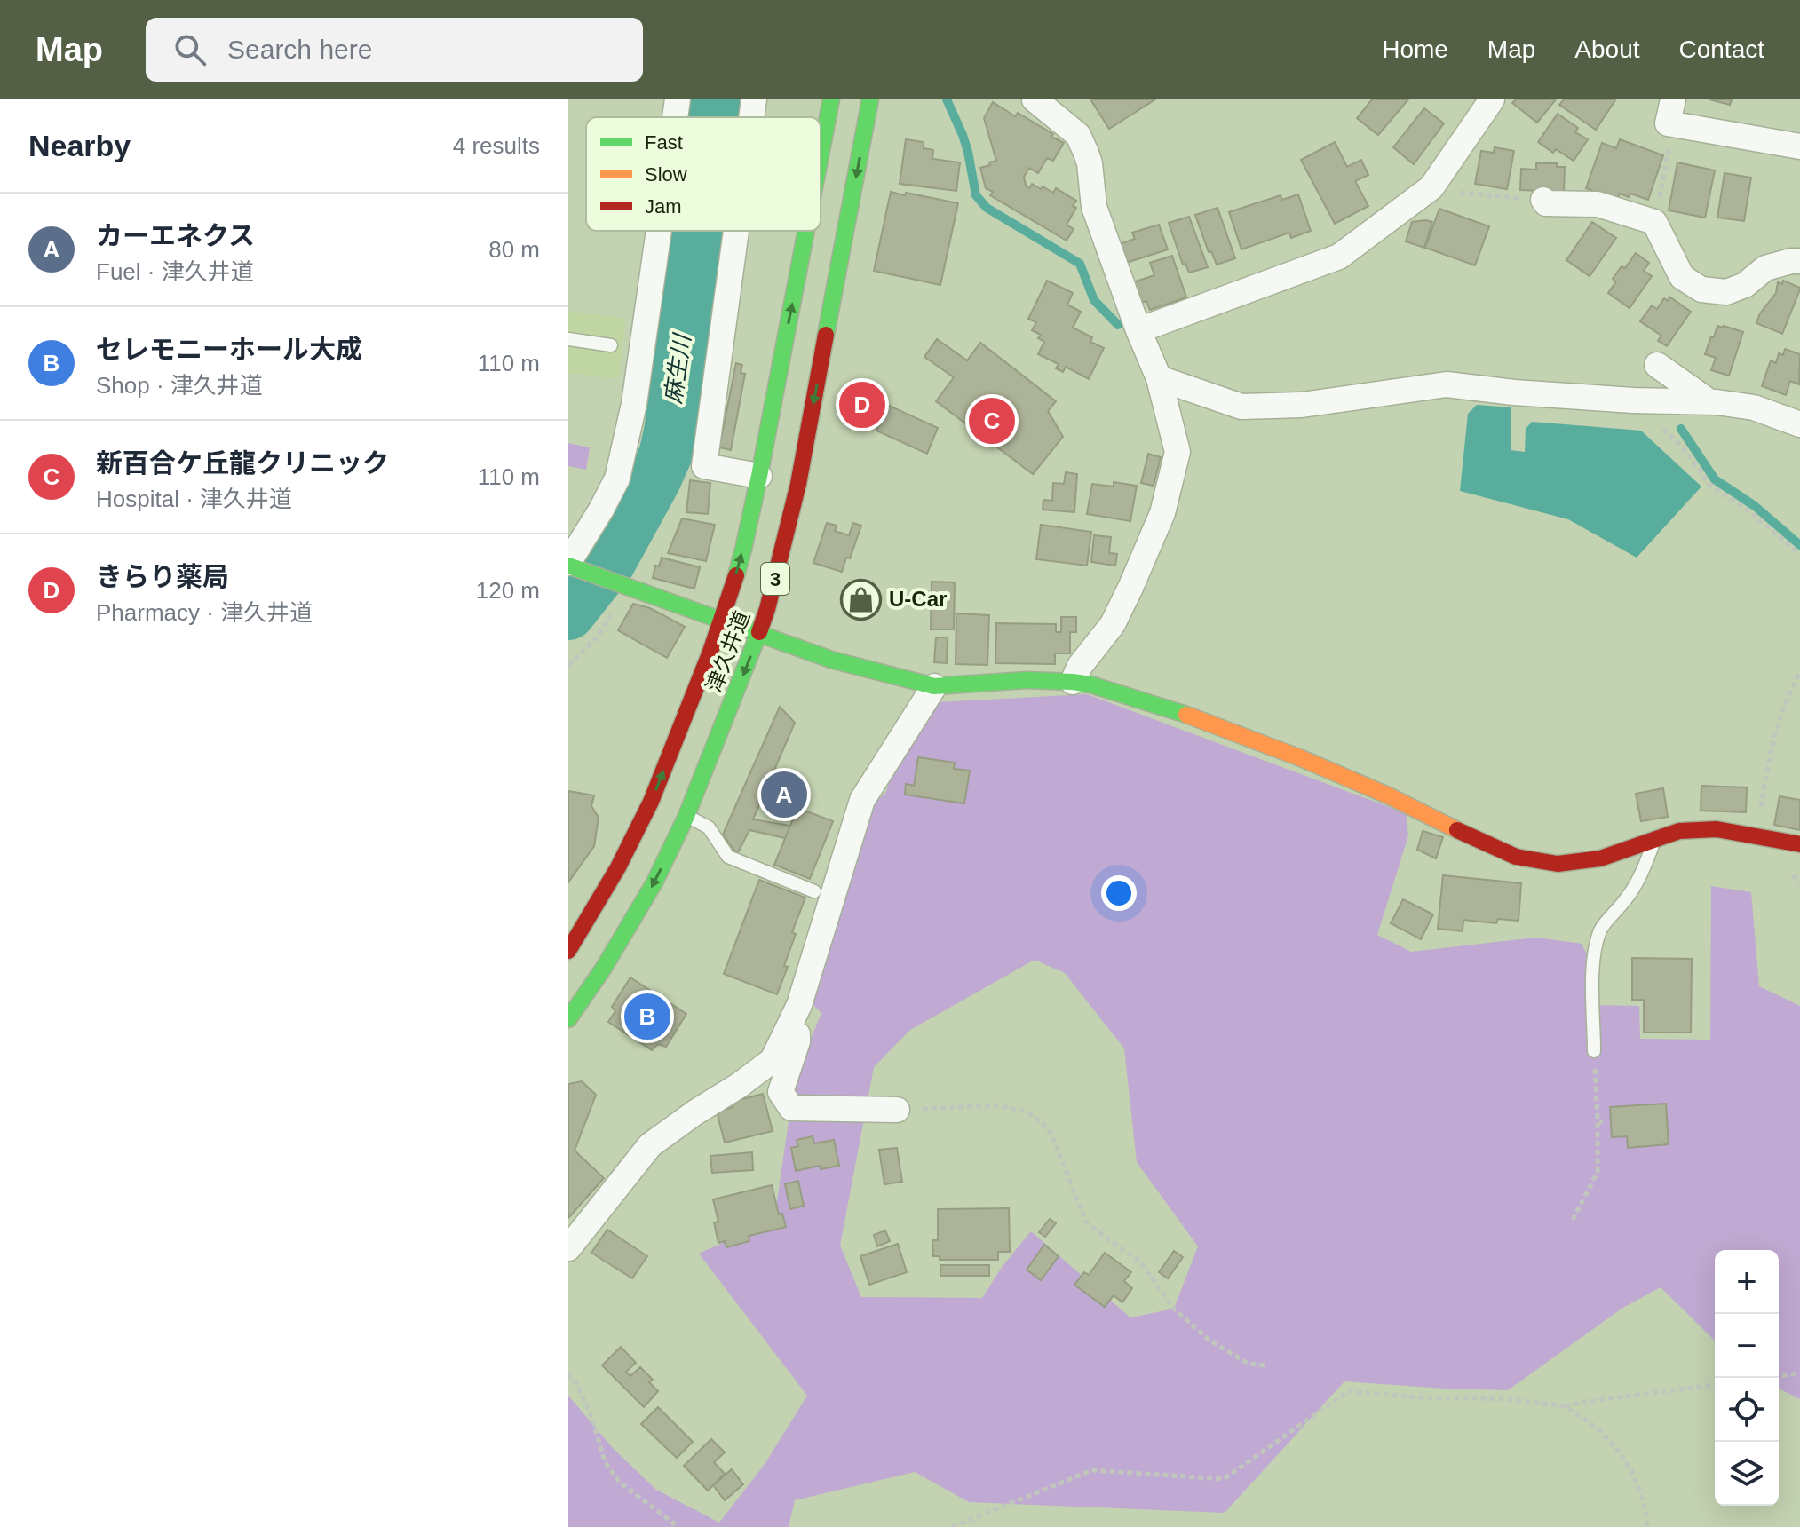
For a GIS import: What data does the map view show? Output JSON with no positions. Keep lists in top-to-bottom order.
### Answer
{
  "streets": {
    "main road": ["3", "津久井道"]
  },
  "water": ["麻生川"],
  "places": {
    "shop": ["U-Car"]
  },
  "legend": ["Fast", "Slow", "Jam"],
  "page": {
    "header": "Map",
    "search": "Search here",
    "nav": [
      "Home",
      "Map",
      "About",
      "Contact"
    ],
    "heading": ["Nearby", "4 results"],
    "list": [
      {
        "mark": "A",
        "name": "カーエネクス",
        "note": "Fuel · 津久井道",
        "value": "80 m"
      },
      {
        "mark": "B",
        "name": "セレモニーホール大成",
        "note": "Shop · 津久井道",
        "value": "110 m"
      },
      {
        "mark": "C",
        "name": "新百合ケ丘龍クリニック",
        "note": "Hospital · 津久井道",
        "value": "110 m"
      },
      {
        "mark": "D",
        "name": "きらり薬局",
        "note": "Pharmacy · 津久井道",
        "value": "120 m"
      }
    ],
    "pins": [
      "D",
      "C",
      "A",
      "B"
    ],
    "map_buttons": ["+", "−"]
  }
}
